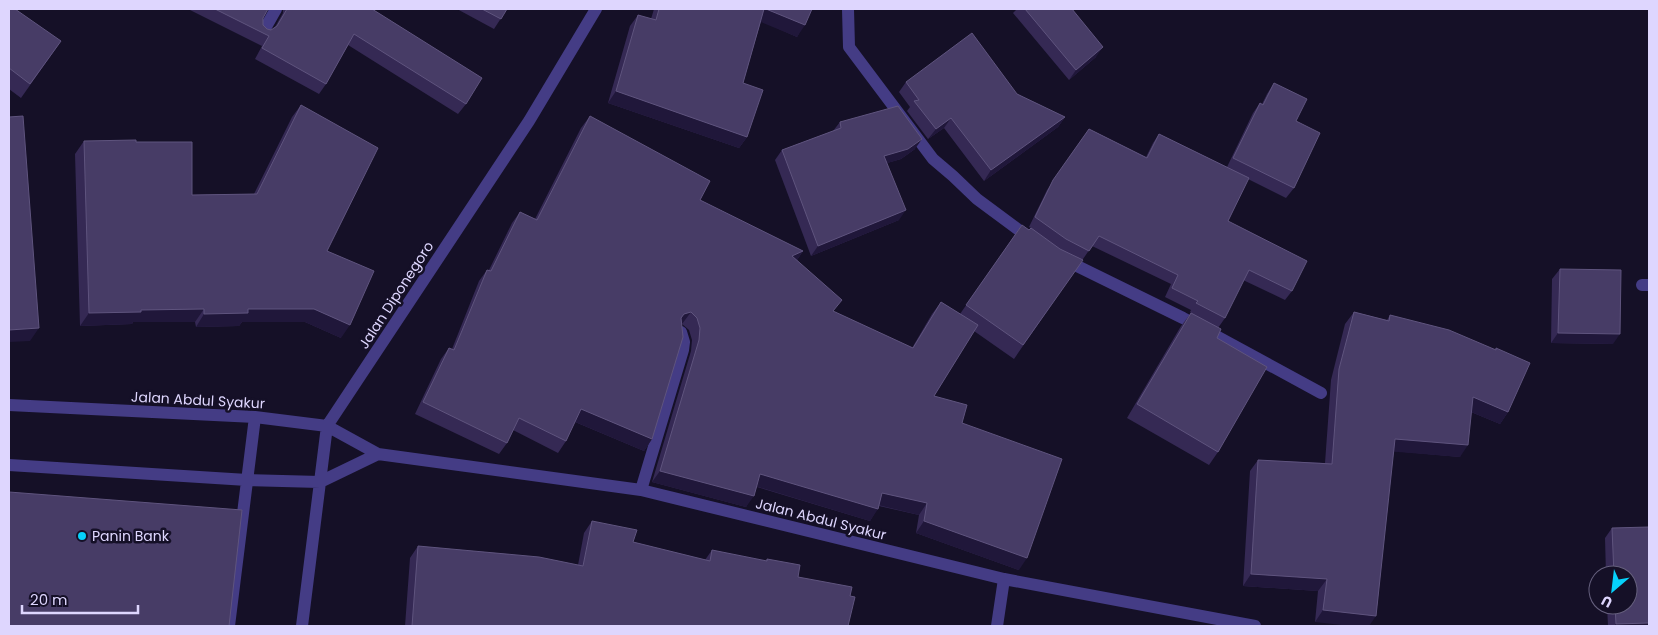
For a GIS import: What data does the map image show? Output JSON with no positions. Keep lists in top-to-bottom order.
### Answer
{
  "streets": {
    "street": ["Jalan Diponegoro", "Jalan Abdul Syakur"]
  },
  "crossings": [
    ["Jalan Diponegoro", "Jalan Abdul Syakur"]
  ],
  "places": ["Panin Bank"],
  "scale_bar": "20 m",
  "north": "bottom left"
}
